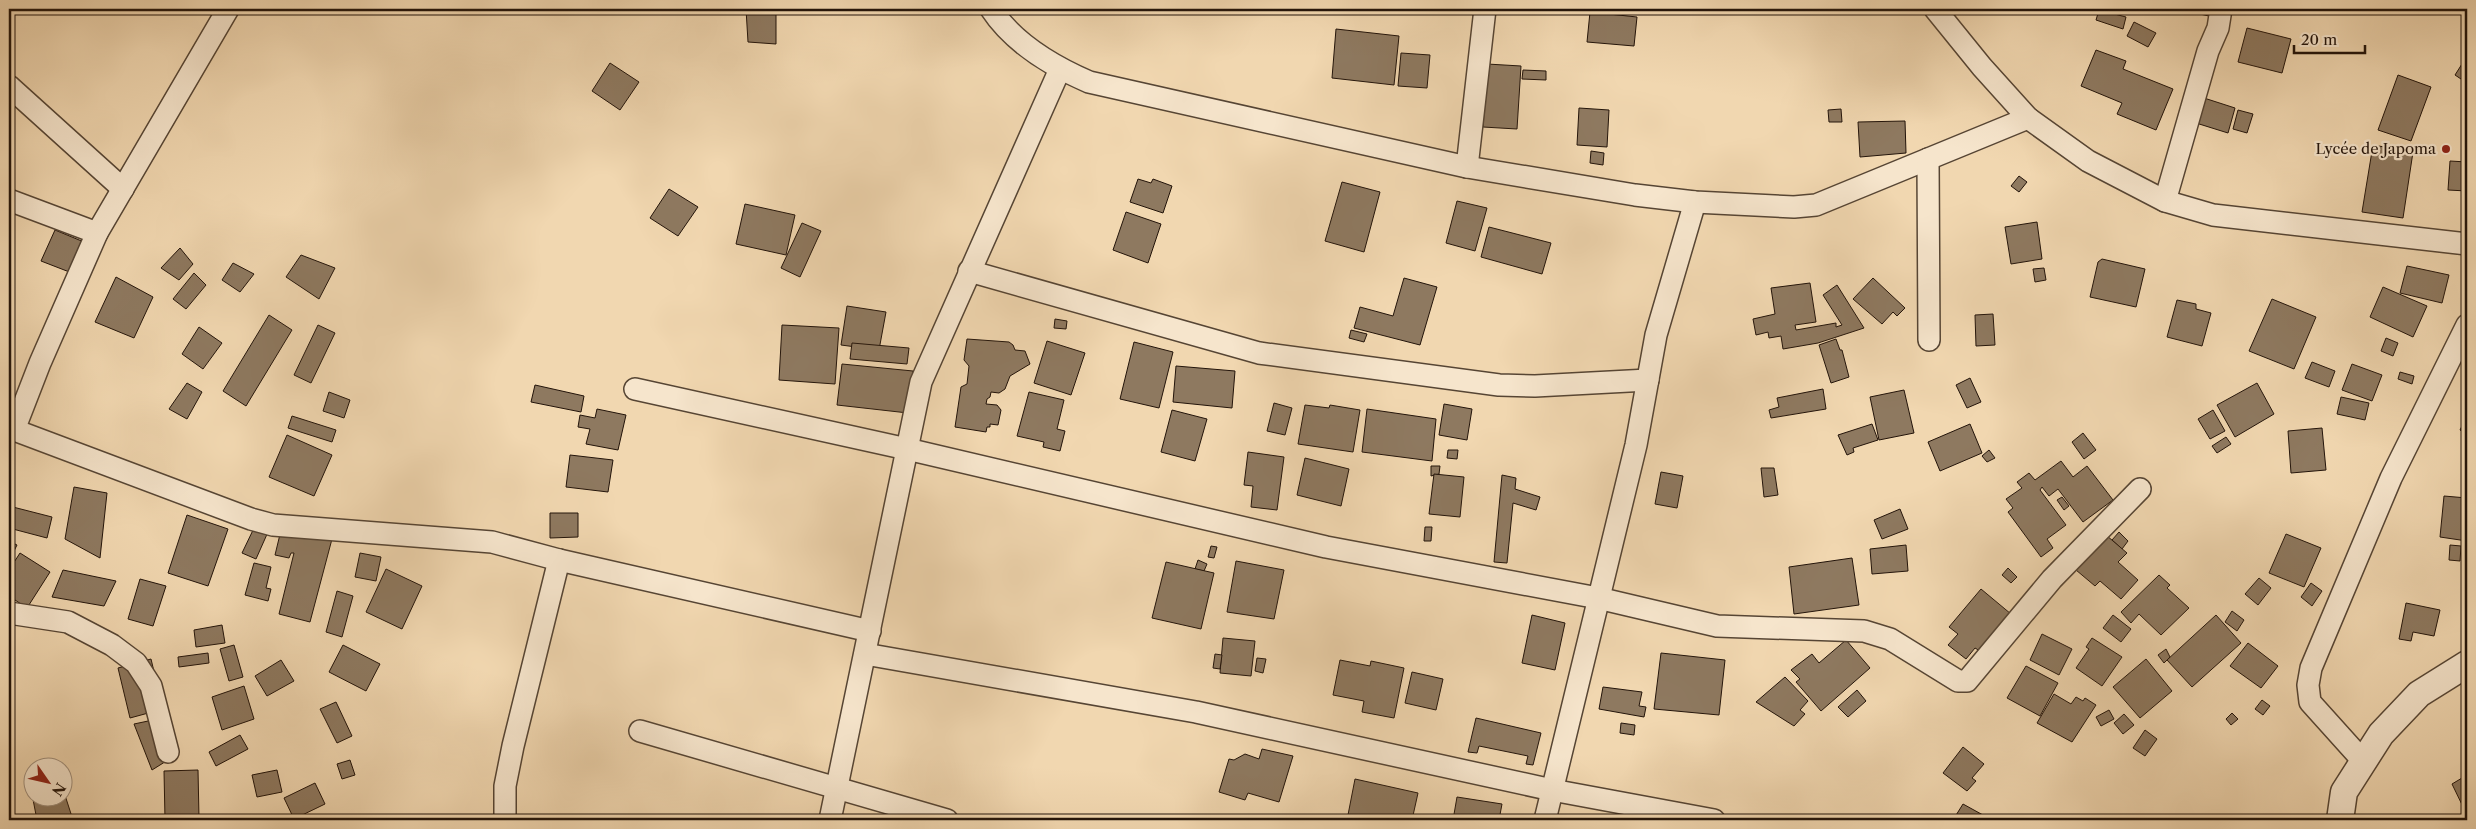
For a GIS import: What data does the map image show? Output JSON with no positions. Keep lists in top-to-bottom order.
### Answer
{
  "places": ["Lycée de Japoma"],
  "scale_bar": "20 m",
  "north": "bottom right"
}
